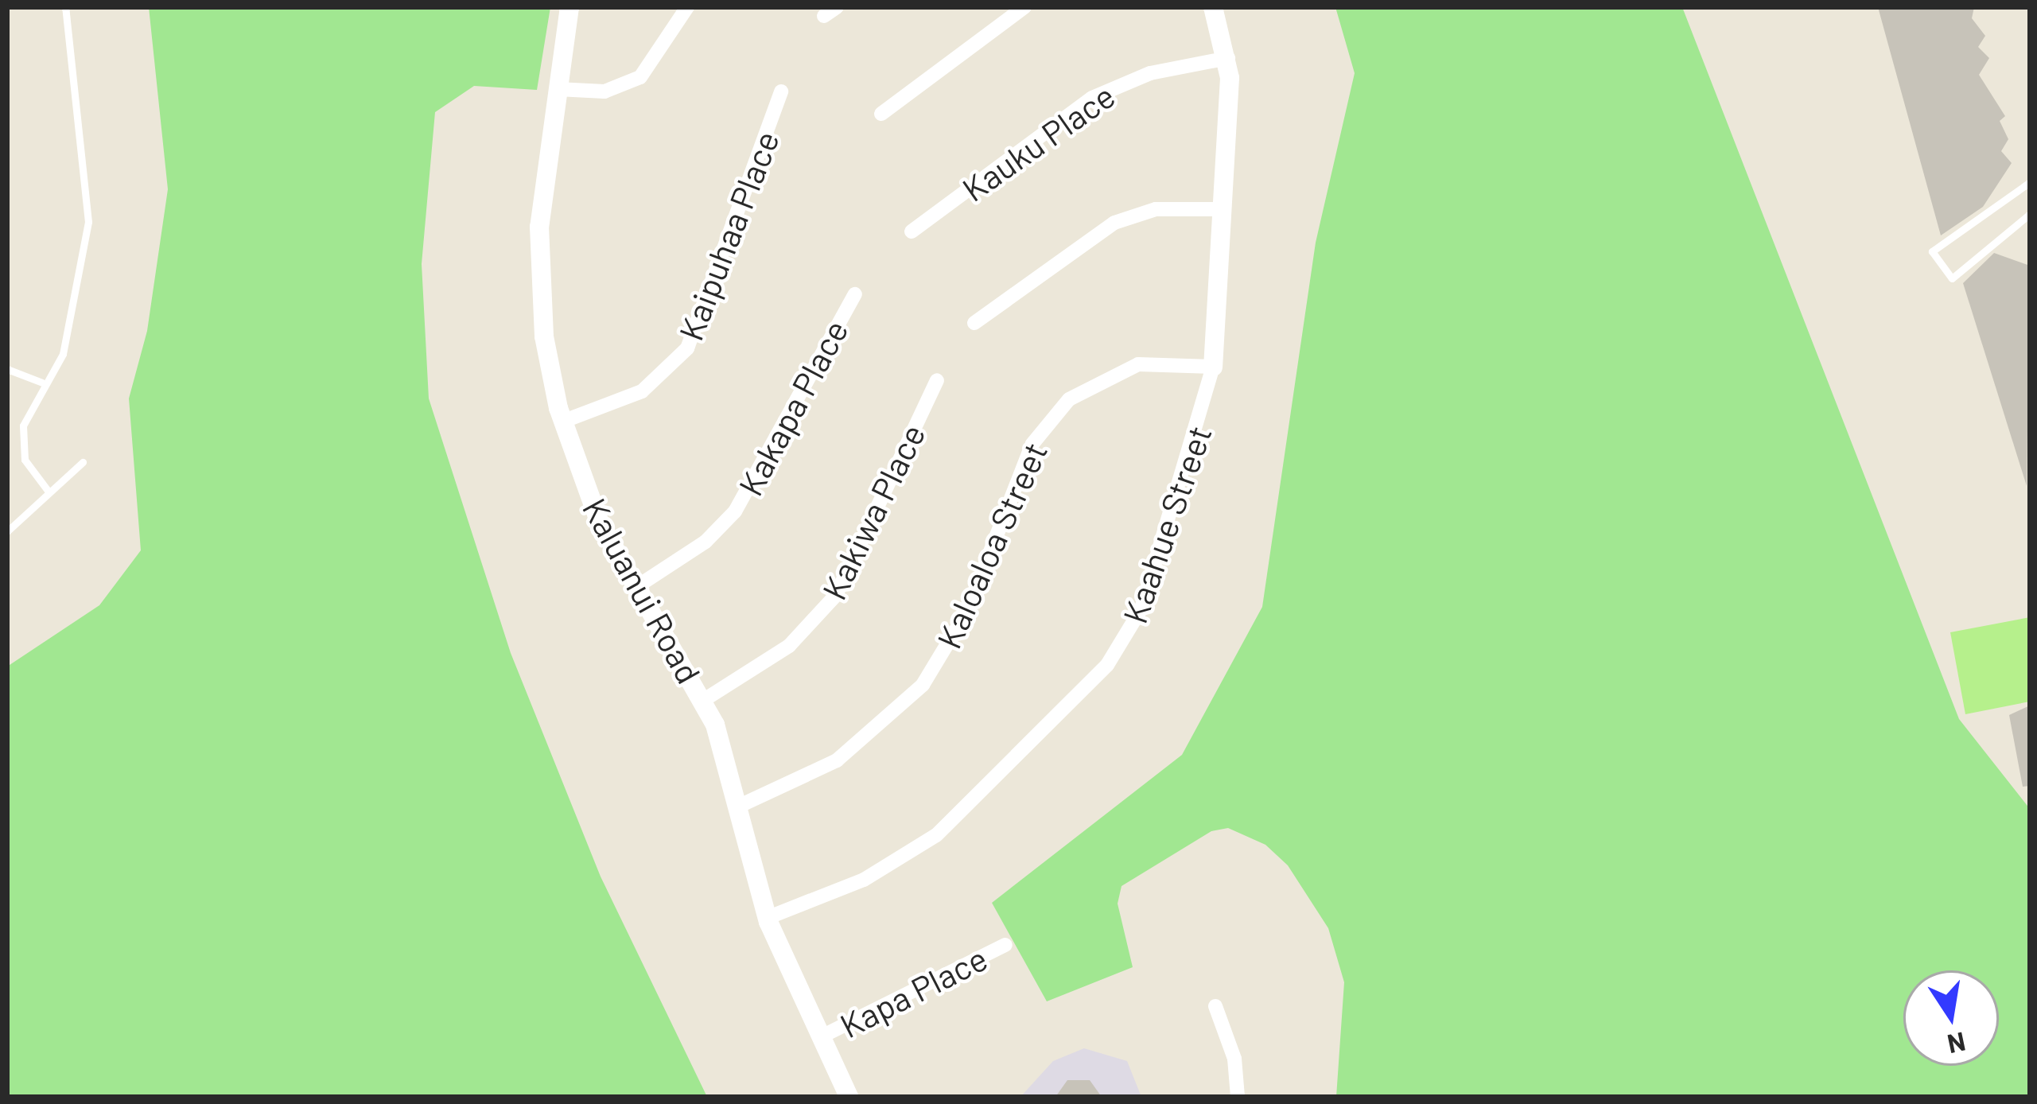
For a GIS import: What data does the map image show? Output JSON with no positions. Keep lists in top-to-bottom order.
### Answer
{
  "streets": {
    "street": [
      "Kauku Place",
      "Kaipuhaa Place",
      "Kakapa Place",
      "Kakiwa Place",
      "Kaahue Street",
      "Kaloaloa Street",
      "Kaluanui Road",
      "Kapa Place"
    ]
  },
  "crossings": [
    ["Kauku Place", "Kaahue Street"],
    ["Kaipuhaa Place", "Kaluanui Road"],
    ["Kakapa Place", "Kaluanui Road"],
    ["Kakiwa Place", "Kaluanui Road"],
    ["Kaahue Street", "Kaloaloa Street"],
    ["Kaahue Street", "Kaluanui Road"],
    ["Kaloaloa Street", "Kaluanui Road"],
    ["Kaluanui Road", "Kapa Place"]
  ],
  "north": "bottom"
}
